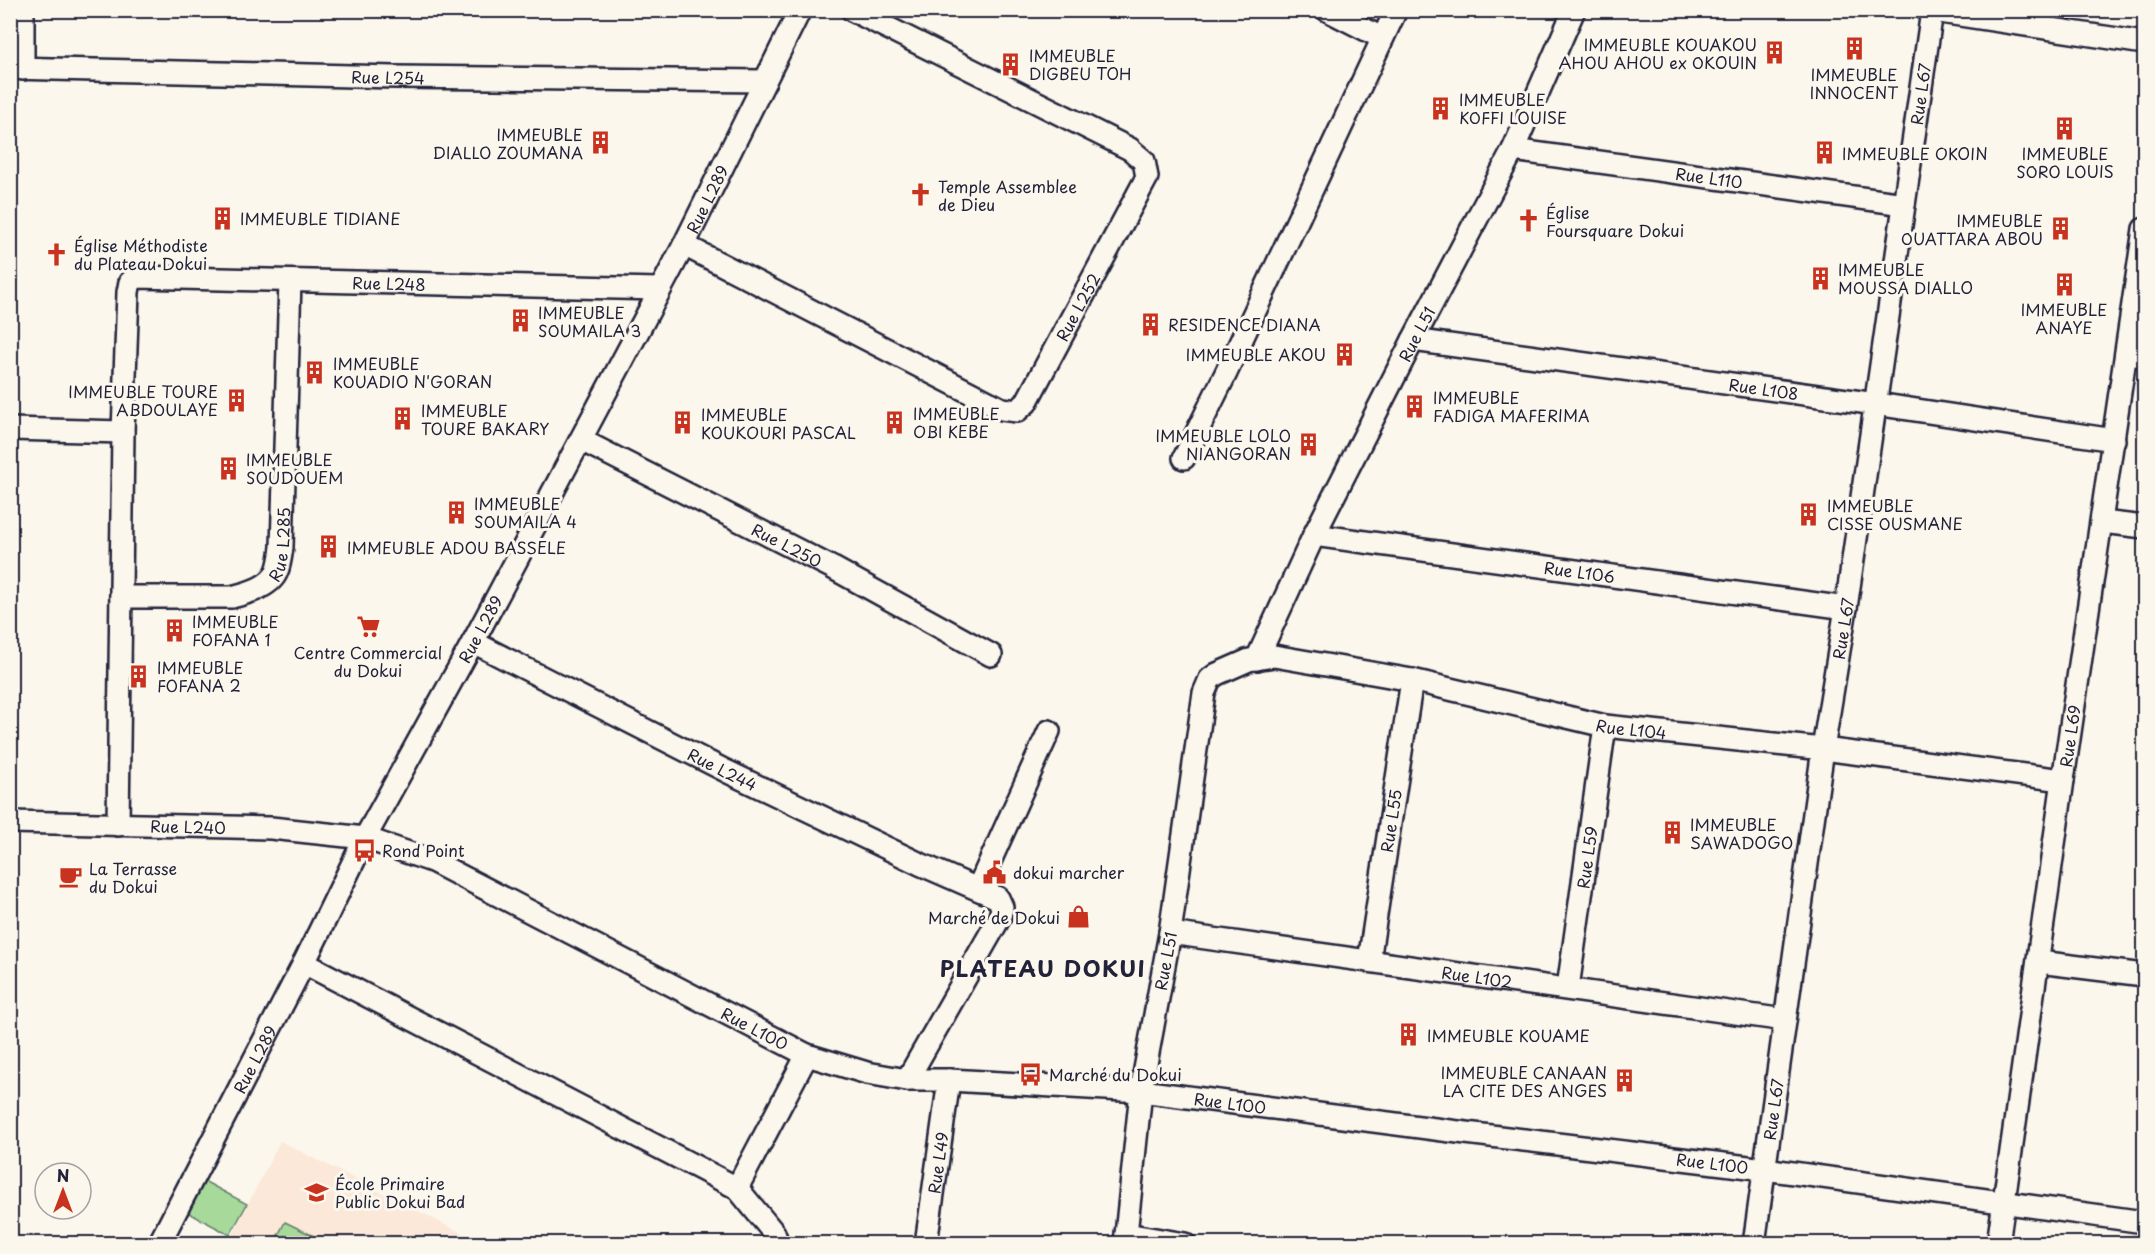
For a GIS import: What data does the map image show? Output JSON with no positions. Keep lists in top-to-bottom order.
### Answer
{
  "streets": {
    "street": [
      "Rue L254",
      "Rue L67",
      "Rue L110",
      "Rue L289",
      "Rue L248",
      "Rue L252",
      "Rue L51",
      "Rue L108",
      "Rue L285",
      "Rue L250",
      "Rue L106",
      "Rue L104",
      "Rue L69",
      "Rue L244",
      "Rue L55",
      "Rue L240",
      "Rue L59",
      "Rue L102",
      "Rue L100",
      "Rue L49"
    ]
  },
  "crossings": [
    ["Rue L254", "Rue L289"],
    ["Rue L67", "Rue L110"],
    ["Rue L67", "Rue L108"],
    ["Rue L67", "Rue L106"],
    ["Rue L67", "Rue L104"],
    ["Rue L67", "Rue L102"],
    ["Rue L67", "Rue L100"],
    ["Rue L110", "Rue L51"],
    ["Rue L289", "Rue L248"],
    ["Rue L289", "Rue L252"],
    ["Rue L289", "Rue L250"],
    ["Rue L289", "Rue L244"],
    ["Rue L289", "Rue L240"],
    ["Rue L289", "Rue L100"],
    ["Rue L248", "Rue L285"],
    ["Rue L51", "Rue L108"],
    ["Rue L51", "Rue L106"],
    ["Rue L51", "Rue L104"],
    ["Rue L51", "Rue L102"],
    ["Rue L51", "Rue L100"],
    ["Rue L108", "Rue L69"],
    ["Rue L104", "Rue L69"],
    ["Rue L104", "Rue L55"],
    ["Rue L104", "Rue L59"],
    ["Rue L69", "Rue L100"],
    ["Rue L244", "Rue L100"],
    ["Rue L55", "Rue L102"],
    ["Rue L240", "Rue L100"],
    ["Rue L59", "Rue L102"],
    ["Rue L100", "Rue L49"]
  ],
  "districts": ["PLATEAU DOKUI"],
  "places": {
    "building": [
      "IMMEUBLE INNOCENT",
      "IMMEUBLE KOUAKOU AHOU AHOU ex OKOUIN",
      "IMMEUBLE DIGBEU TOH",
      "IMMEUBLE KOFFI LOUISE",
      "IMMEUBLE SORO LOUIS",
      "IMMEUBLE DIALLO ZOUMANA",
      "IMMEUBLE OKOIN",
      "IMMEUBLE TIDIANE",
      "IMMEUBLE OUATTARA ABOU",
      "IMMEUBLE MOUSSA DIALLO",
      "IMMEUBLE ANAYE",
      "IMMEUBLE SOUMAILA 3",
      "RESIDENCE DIANA",
      "IMMEUBLE AKOU",
      "IMMEUBLE KOUADIO N'GORAN",
      "IMMEUBLE TOURE ABDOULAYE",
      "IMMEUBLE FADIGA MAFERIMA",
      "IMMEUBLE TOURE BAKARY",
      "IMMEUBLE OBI KEBE",
      "IMMEUBLE KOUKOURI PASCAL",
      "IMMEUBLE LOLO NIANGORAN",
      "IMMEUBLE SOUDOUEM",
      "IMMEUBLE SOUMAILA 4",
      "IMMEUBLE CISSE OUSMANE",
      "IMMEUBLE ADOU BASSELE",
      "IMMEUBLE FOFANA 1",
      "IMMEUBLE FOFANA 2",
      "IMMEUBLE SAWADOGO",
      "IMMEUBLE KOUAME",
      "IMMEUBLE CANAAN LA CITE DES ANGES"
    ],
    "church": ["Temple Assemblee de Dieu", "Église Foursquare Dokui", "Église Méthodiste du Plateau Dokui"],
    "supermarket": ["Centre Commercial du Dokui"],
    "bus stop": ["Rond Point", "Marché du Dokui"],
    "public building": ["dokui marcher"],
    "cafe": ["La Terrasse du Dokui"],
    "shop": ["Marché de Dokui"],
    "school or university": ["École Primaire Public Dokui Bad"]
  },
  "north": "top"
}
